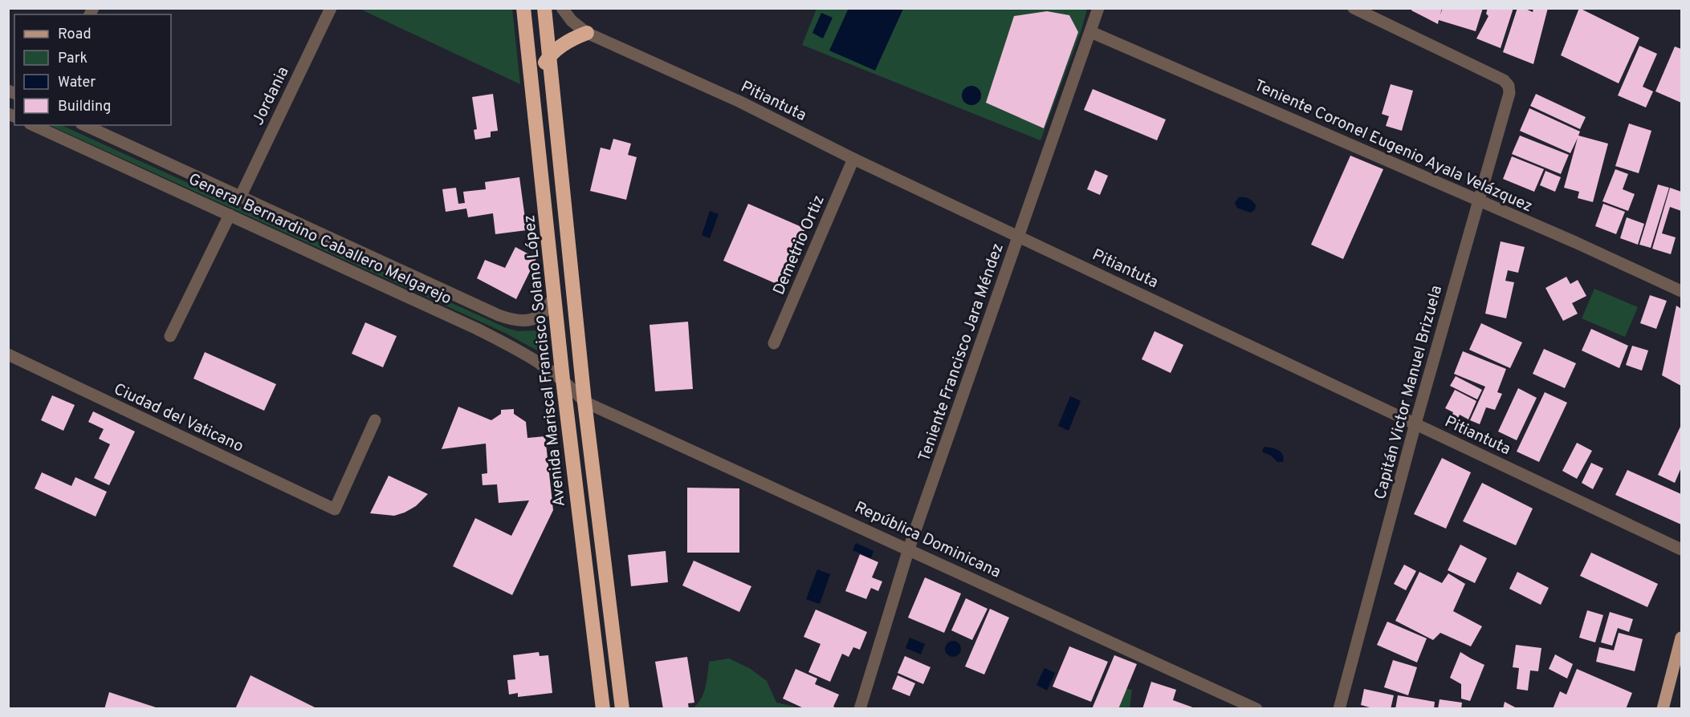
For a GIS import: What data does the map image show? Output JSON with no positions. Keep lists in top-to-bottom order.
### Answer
{
  "streets": {
    "highway": ["Avenida Mariscal Francisco Solano López"],
    "street": [
      "Jordania",
      "Pitiantuta",
      "Teniente Coronel Eugenio Ayala Velázquez",
      "General Bernardino Caballero Melgarejo",
      "Demetrio Ortiz",
      "Teniente Francisco Jara Méndez",
      "Capitán Victor Manuel Brizuela",
      "Ciudad del Vaticano",
      "República Dominicana"
    ]
  },
  "crossings": [
    ["Jordania", "General Bernardino Caballero Melgarejo"],
    ["Pitiantuta", "Demetrio Ortiz"],
    ["Pitiantuta", "Teniente Francisco Jara Méndez"],
    ["Pitiantuta", "Capitán Victor Manuel Brizuela"],
    ["Teniente Coronel Eugenio Ayala Velázquez", "Teniente Francisco Jara Méndez"],
    ["Teniente Coronel Eugenio Ayala Velázquez", "Capitán Victor Manuel Brizuela"],
    ["General Bernardino Caballero Melgarejo", "Avenida Mariscal Francisco Solano López"],
    ["General Bernardino Caballero Melgarejo", "República Dominicana"],
    ["Teniente Francisco Jara Méndez", "República Dominicana"]
  ],
  "legend": [
    "Road",
    "Park",
    "Water",
    "Building"
  ]
}
